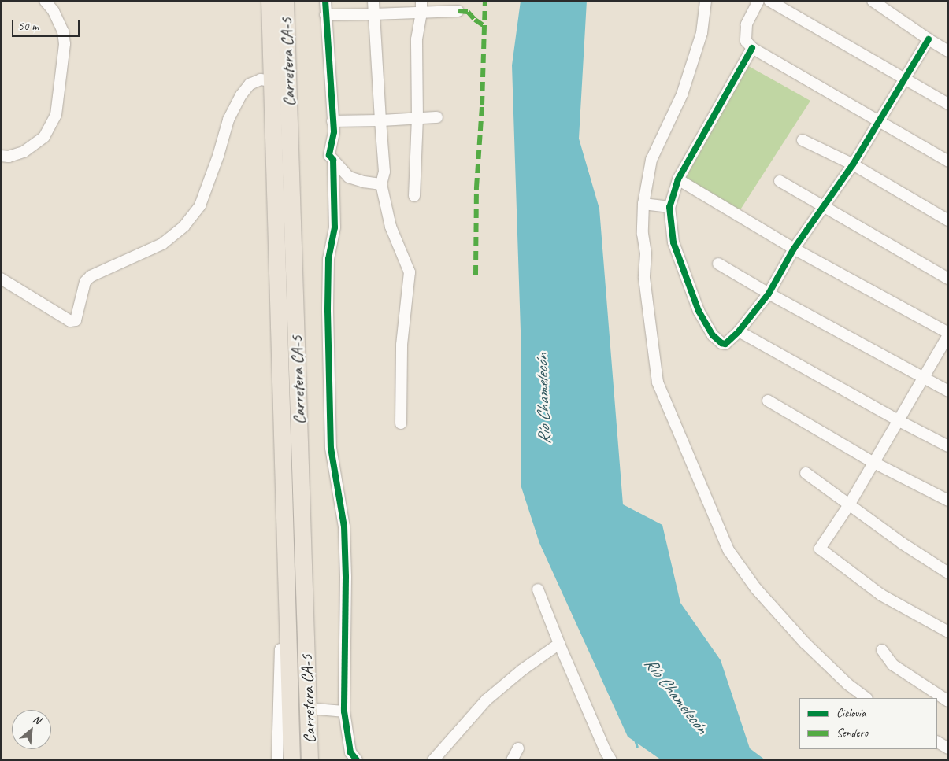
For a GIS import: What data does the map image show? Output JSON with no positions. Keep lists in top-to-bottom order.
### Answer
{
  "streets": {
    "highway": ["Carretera CA-5"]
  },
  "water": ["Río Chamelecón"],
  "legend": ["Ciclovía", "Sendero"],
  "scale_bar": "50 m",
  "north": "top right"
}
